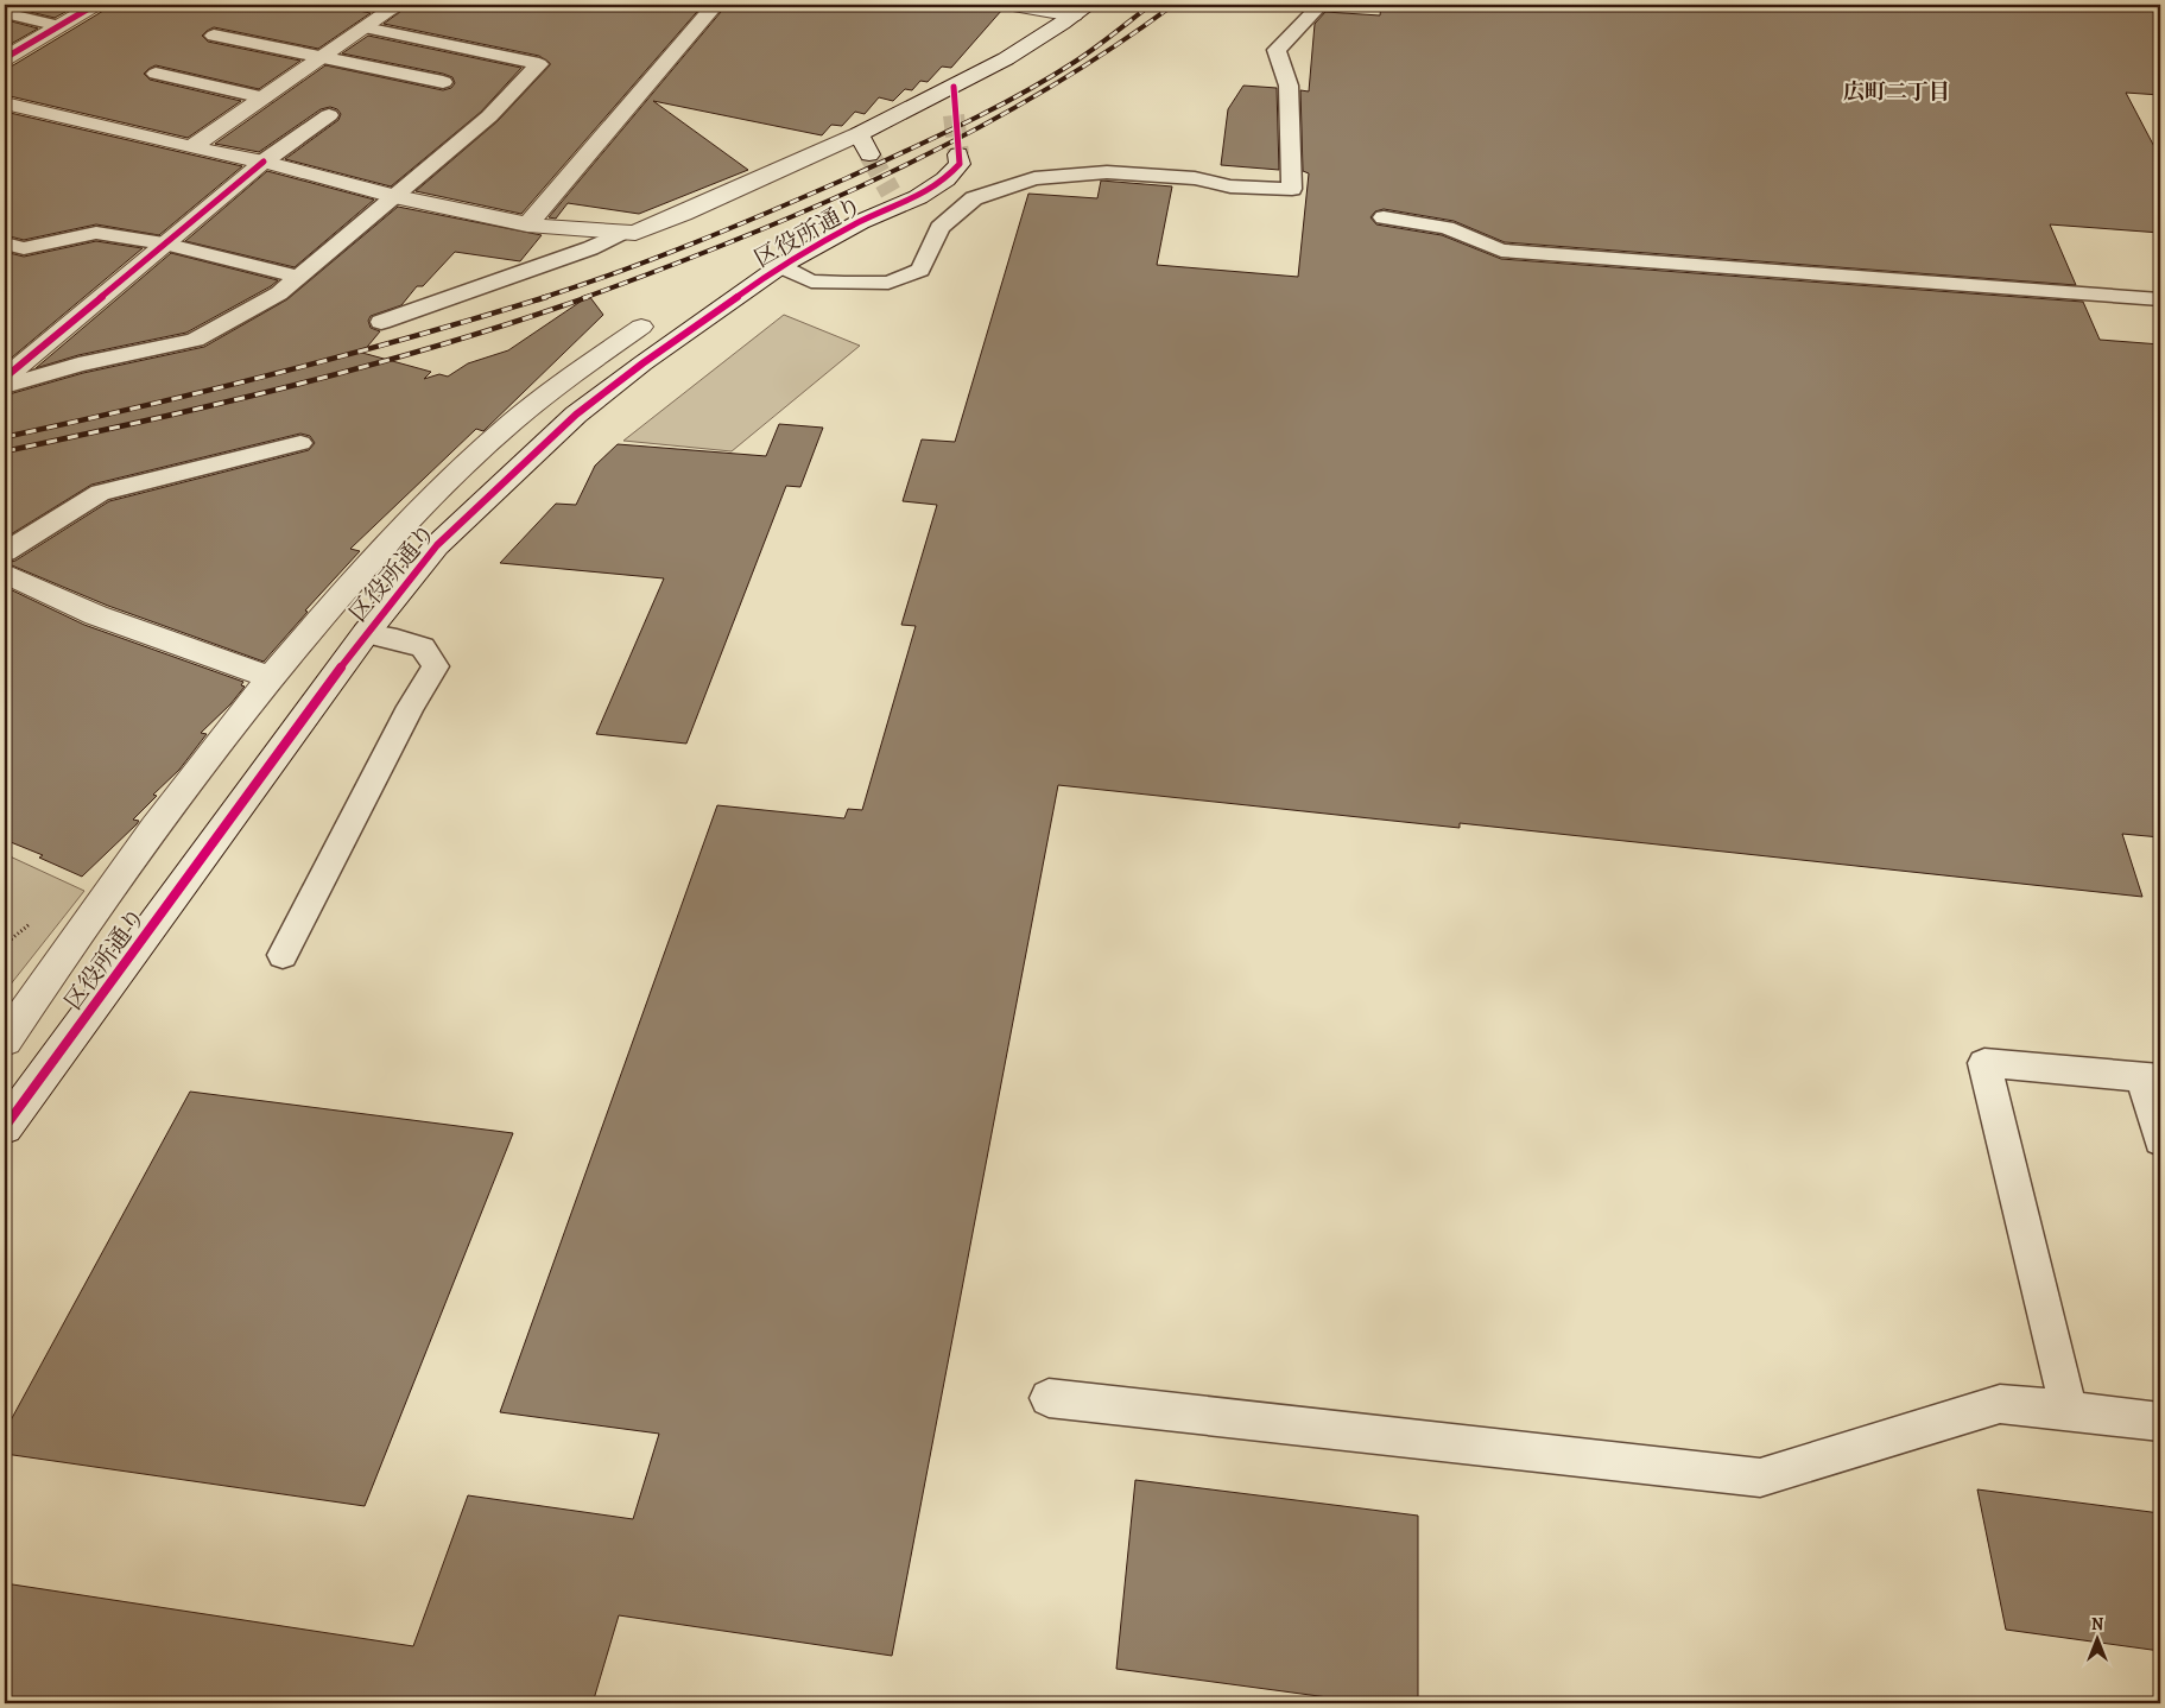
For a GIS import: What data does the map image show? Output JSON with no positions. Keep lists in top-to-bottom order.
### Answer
{
  "streets": {
    "street": ["区役所通り"]
  },
  "districts": ["広町二丁目"],
  "north": "top"
}
